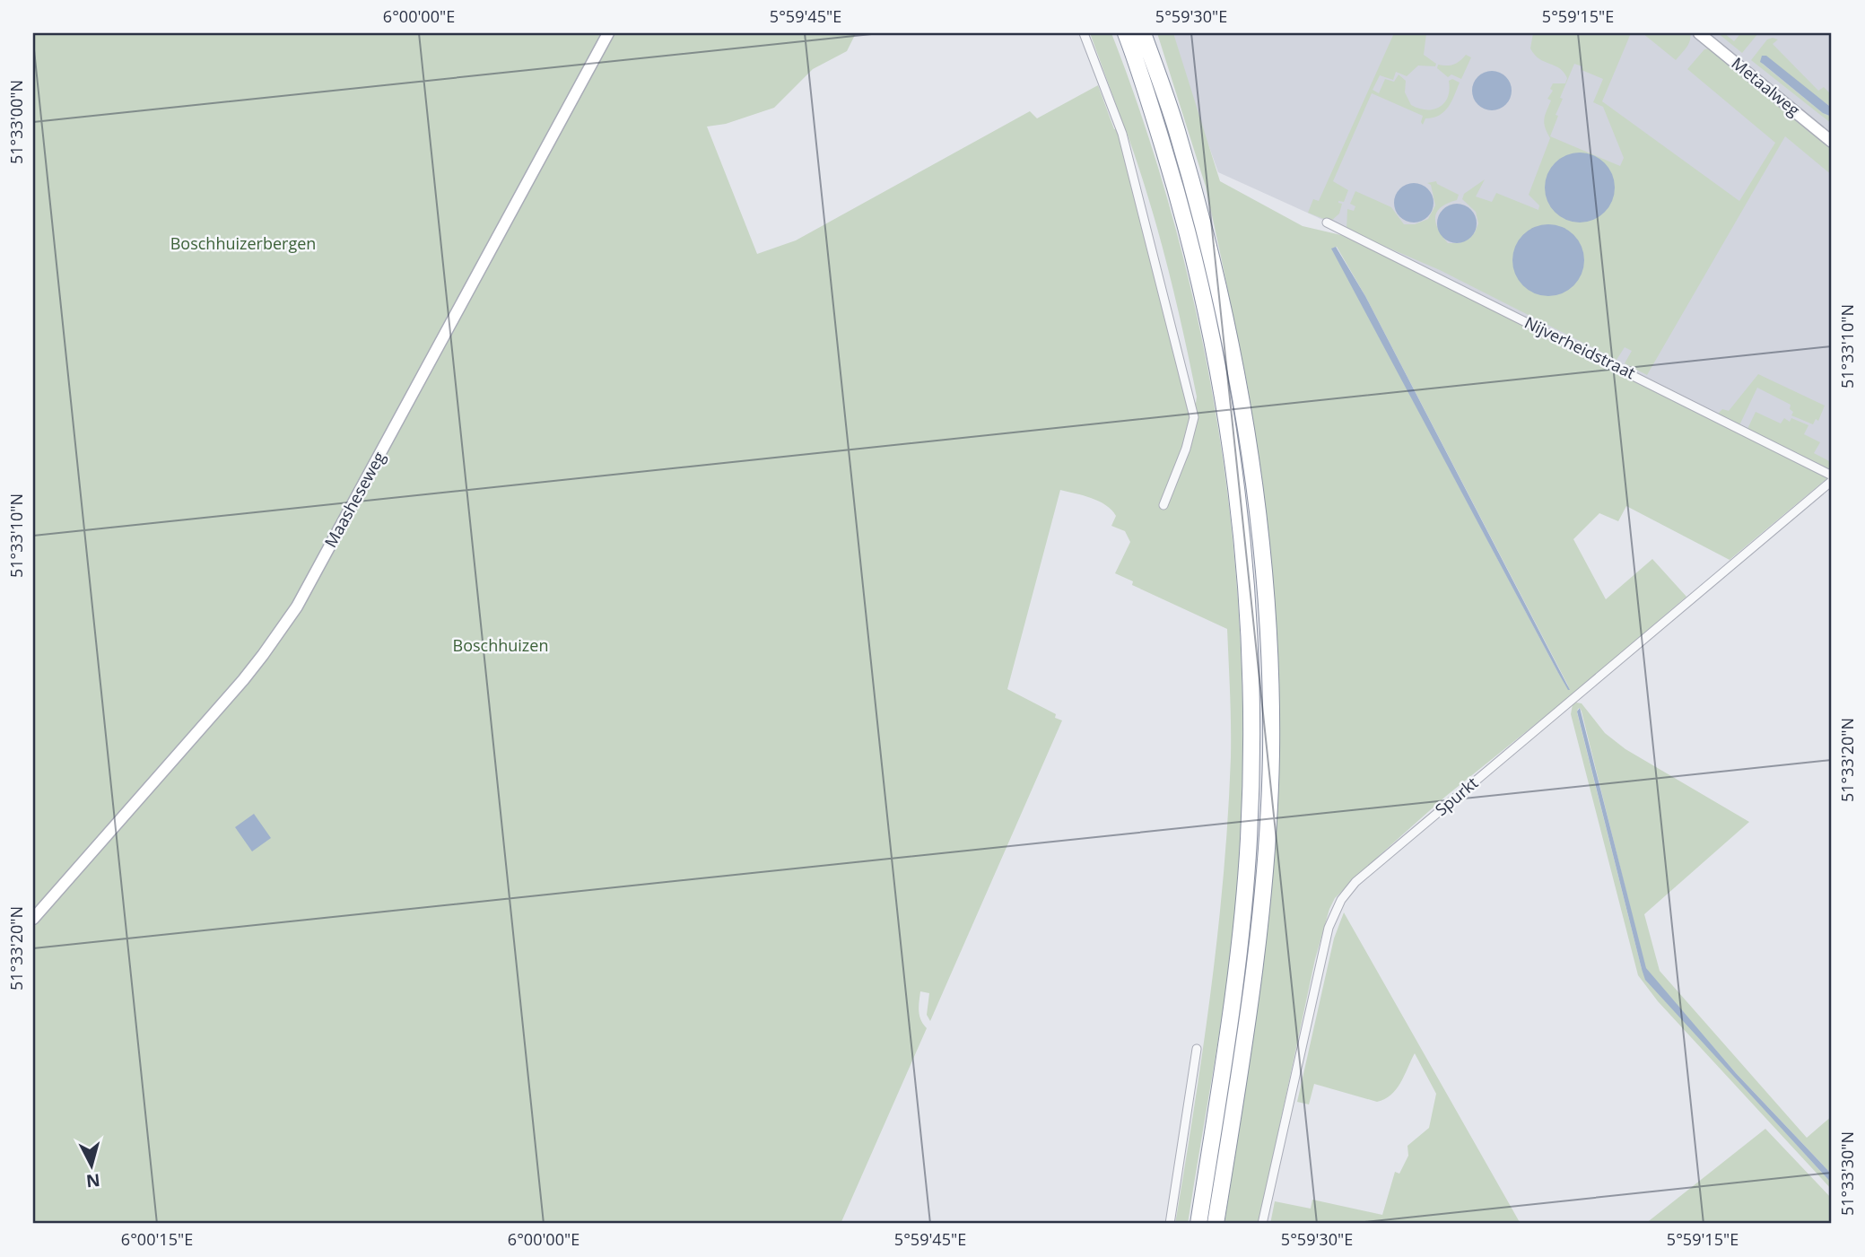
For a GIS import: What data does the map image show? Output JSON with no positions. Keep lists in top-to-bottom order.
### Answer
{
  "streets": {
    "main road": ["Metaalweg", "Maasheseweg"],
    "street": ["Nijverheidstraat", "Spurkt"]
  },
  "parks": ["Boschhuizerbergen", "Boschhuizen"],
  "north": "bottom",
  "coordinates": [
    "6°00'00\"E",
    "5°59'45\"E",
    "5°59'30\"E",
    "5°59'15\"E",
    "51°33'00\"N",
    "51°33'10\"N",
    "51°33'20\"N",
    "51°33'30\"N",
    "6°00'15\"E"
  ]
}
